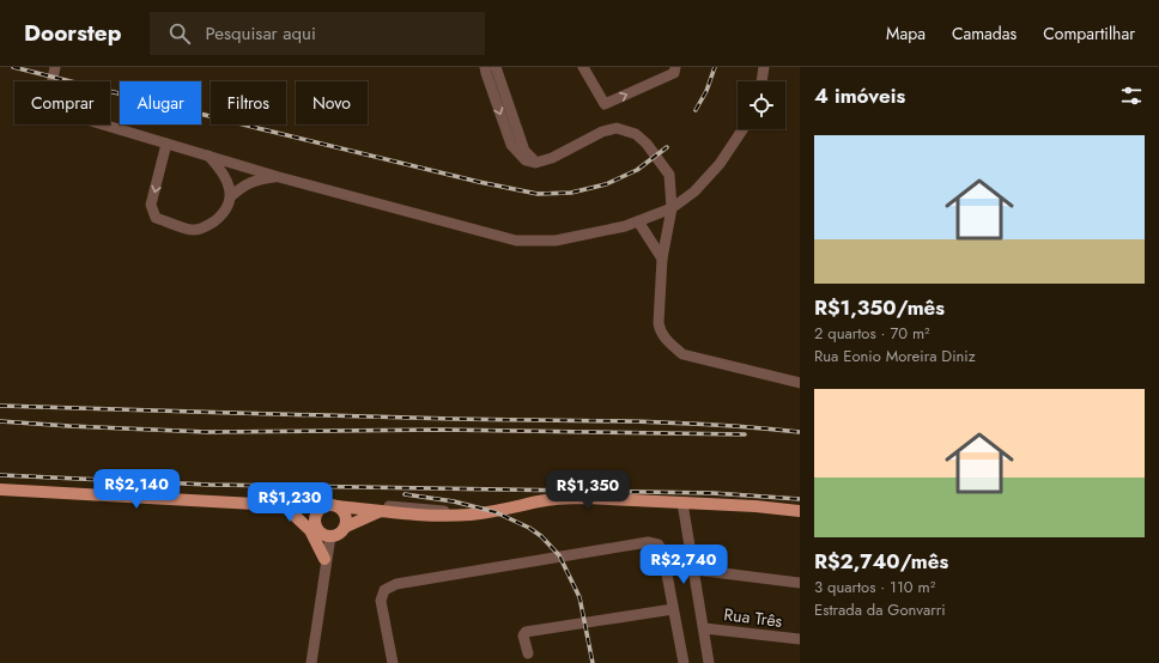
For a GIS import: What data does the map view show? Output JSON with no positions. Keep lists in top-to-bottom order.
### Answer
{
  "streets": {
    "street": ["Rua Três"]
  },
  "page": {
    "header": "Doorstep",
    "search": "Pesquisar aqui",
    "nav": ["Mapa", "Camadas", "Compartilhar"],
    "heading": "4 imóveis",
    "chip": [
      "Comprar",
      "Alugar",
      "Filtros",
      "Novo"
    ],
    "list": [
      {
        "name": "R$1,350/mês",
        "note": "2 quartos · 70 m² · Rua Eonio Moreira Diniz"
      },
      {
        "name": "R$2,740/mês",
        "note": "3 quartos · 110 m² · Estrada da Gonvarri"
      }
    ],
    "price": [
      "R$2,140",
      "R$1,350",
      "R$1,230",
      "R$2,740"
    ]
  }
}
